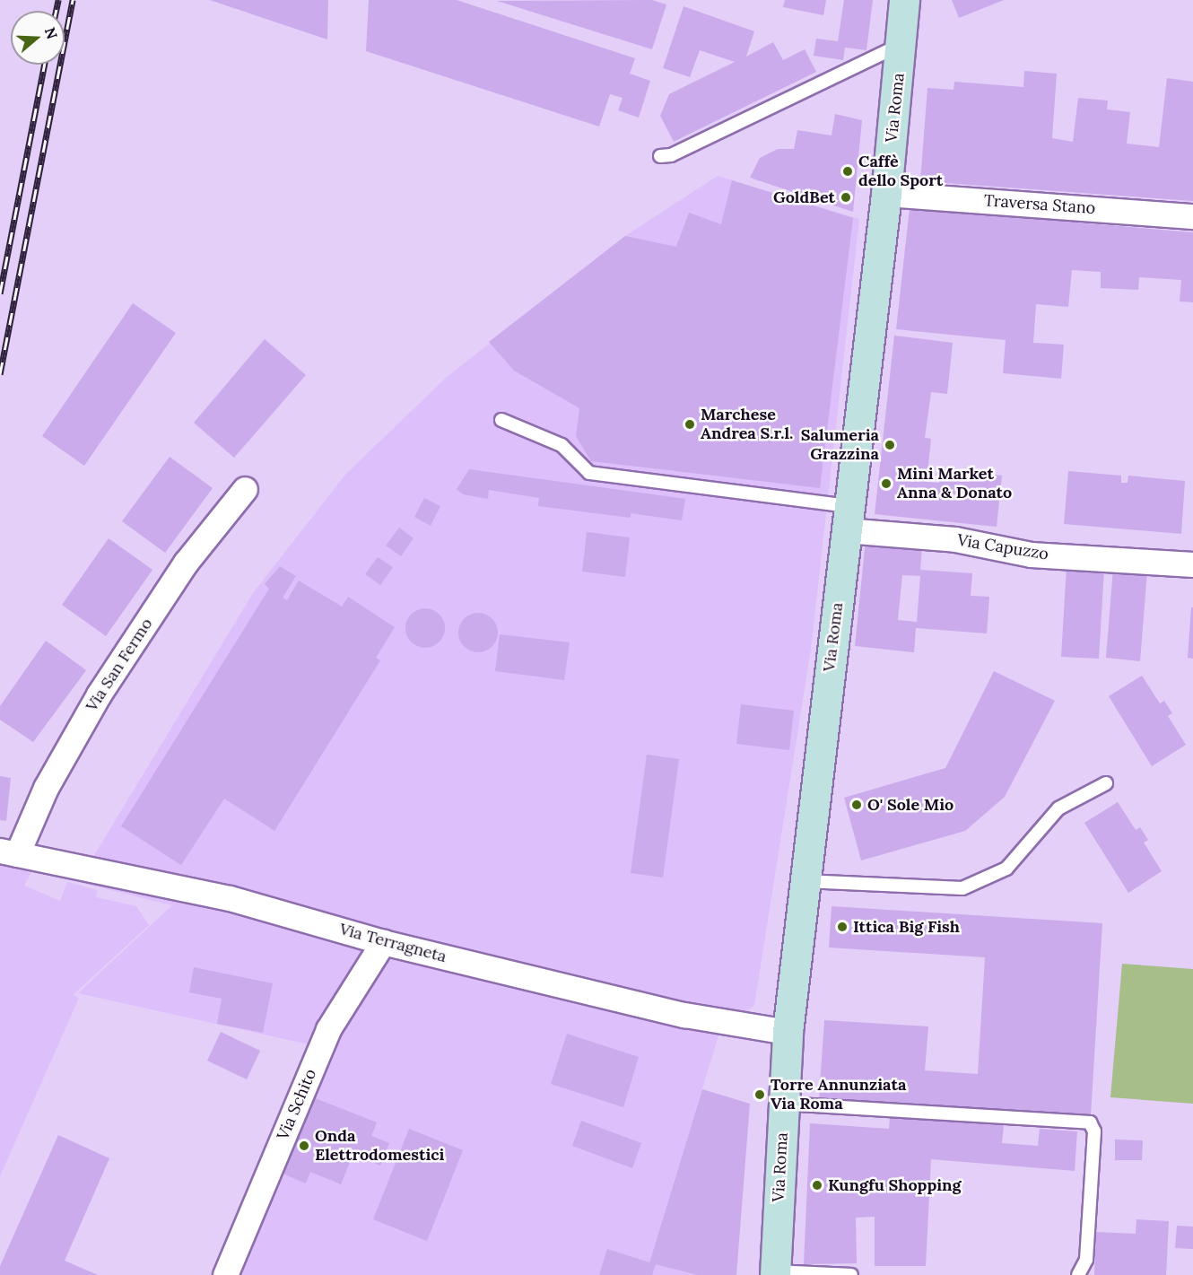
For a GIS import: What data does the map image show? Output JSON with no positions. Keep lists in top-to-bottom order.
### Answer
{
  "streets": {
    "street": [
      "Via Roma",
      "Traversa Stano",
      "Via Capuzzo",
      "Via San Fermo",
      "Via Terragneta",
      "Via Schito"
    ]
  },
  "crossings": [
    ["Via Roma", "Traversa Stano"],
    ["Via Roma", "Via Capuzzo"],
    ["Via Roma", "Via Terragneta"],
    ["Via San Fermo", "Via Terragneta"],
    ["Via Terragneta", "Via Schito"]
  ],
  "places": [
    "Caffè dello Sport",
    "GoldBet",
    "Marchese Andrea S.r.l.",
    "Salumeria Grazzina",
    "Mini Market Anna & Donato",
    "O' Sole Mio",
    "Ittica Big Fish",
    "Torre Annunziata Via Roma",
    "Onda Elettrodomestici",
    "Kungfu Shopping"
  ],
  "north": "right"
}
